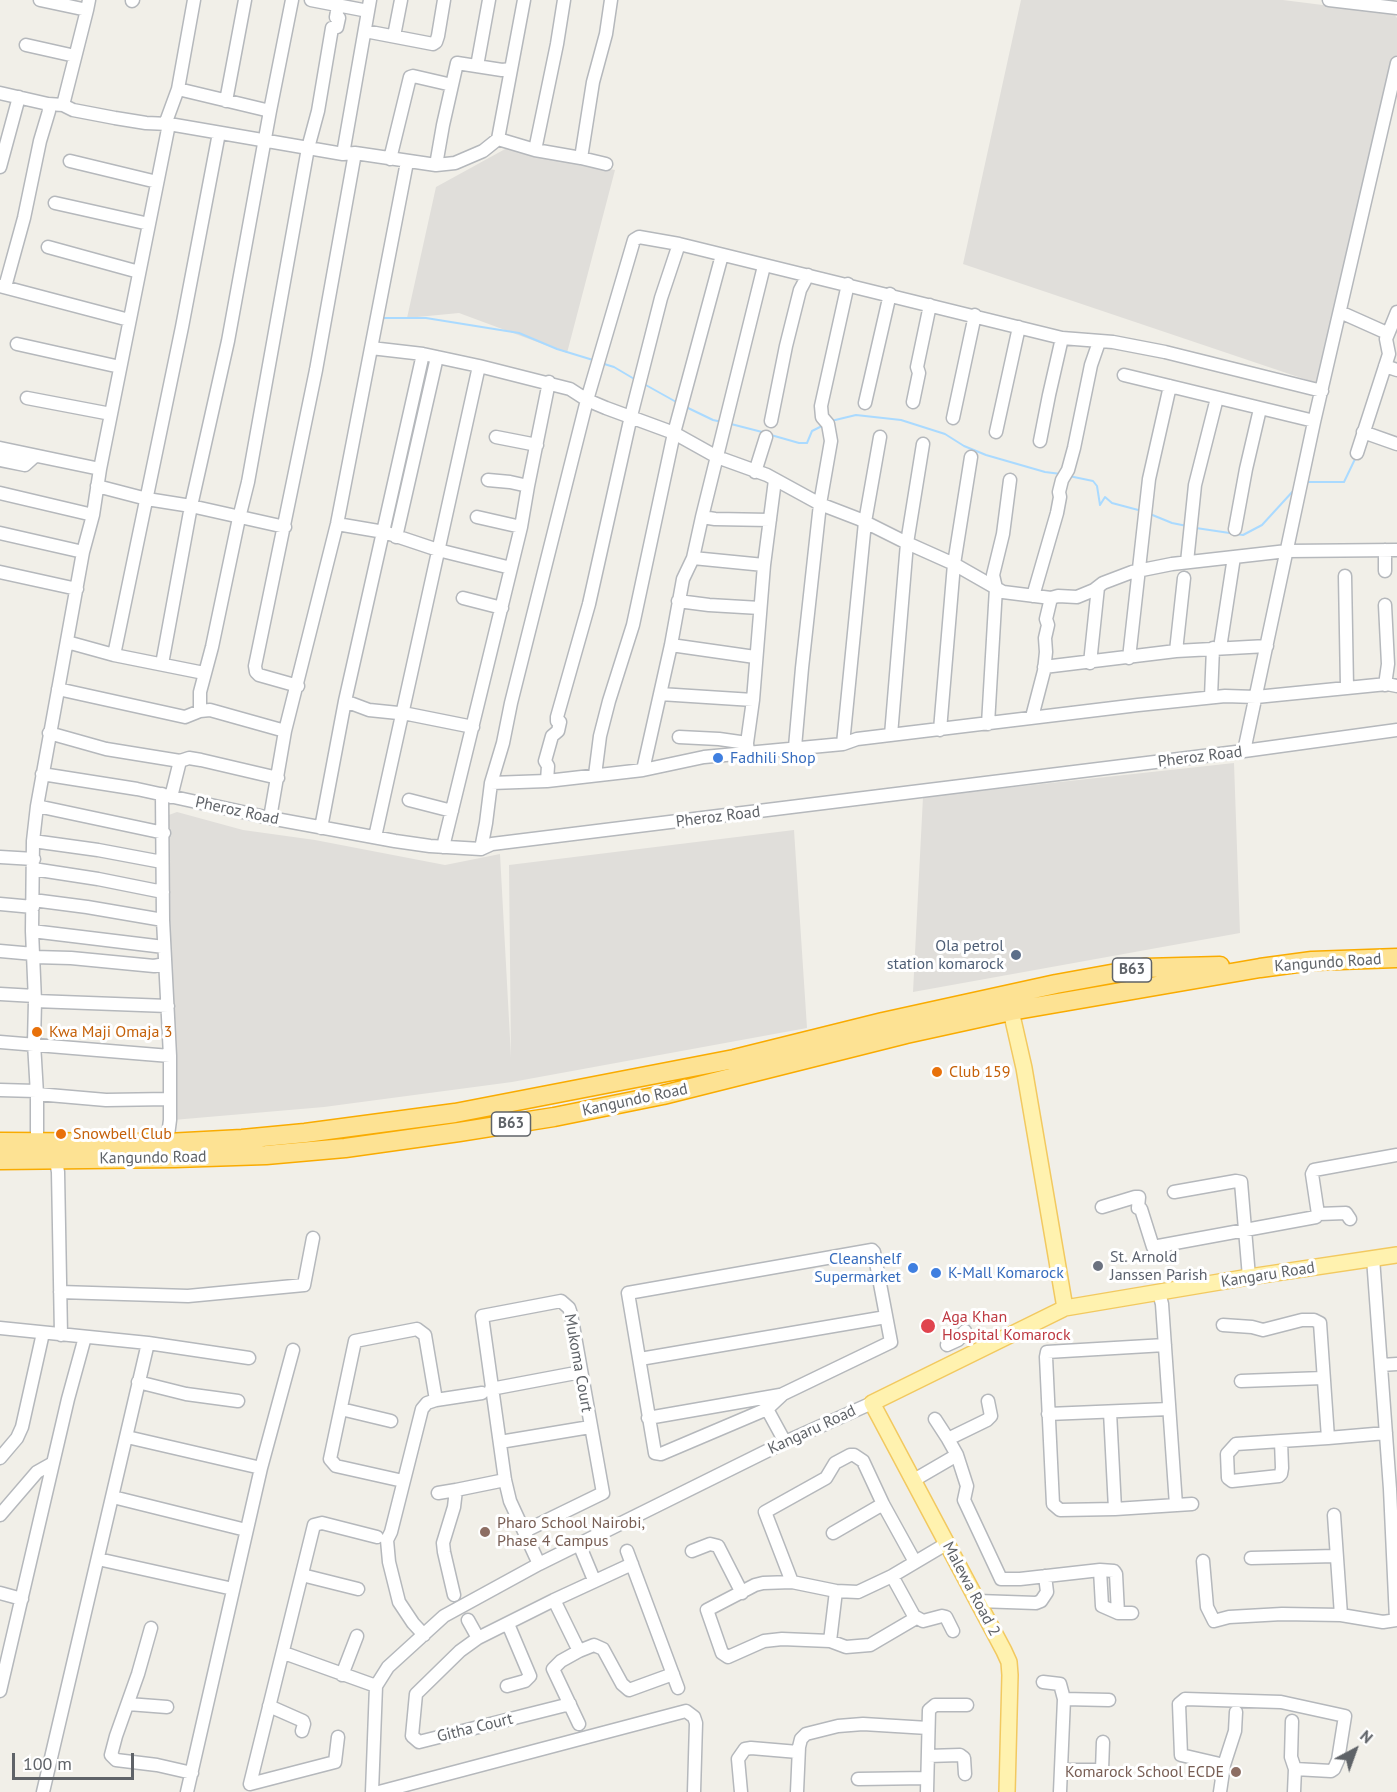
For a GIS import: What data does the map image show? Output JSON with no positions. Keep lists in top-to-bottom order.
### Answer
{
  "streets": {
    "highway": ["Kangundo Road", "B63"],
    "main road": ["Kangaru Road", "Malewa Road 2"],
    "street": ["Pheroz Road", "Mukoma Court", "Githa Court"]
  },
  "crossings": [
    ["Kangaru Road", "Malewa Road 2"]
  ],
  "places": [
    "Fadhili Shop",
    "Ola petrol station komarock",
    "Kwa Maji Omaja 3",
    "Club 159",
    "Snowbell Club",
    "St. Arnold Janssen Parish",
    "Cleanshelf Supermarket",
    "K-Mall Komarock",
    "Aga Khan Hospital Komarock",
    "Pharo School Nairobi, Phase 4 Campus",
    "Komarock School ECDE"
  ],
  "scale_bar": "100 m",
  "north": "top right"
}
